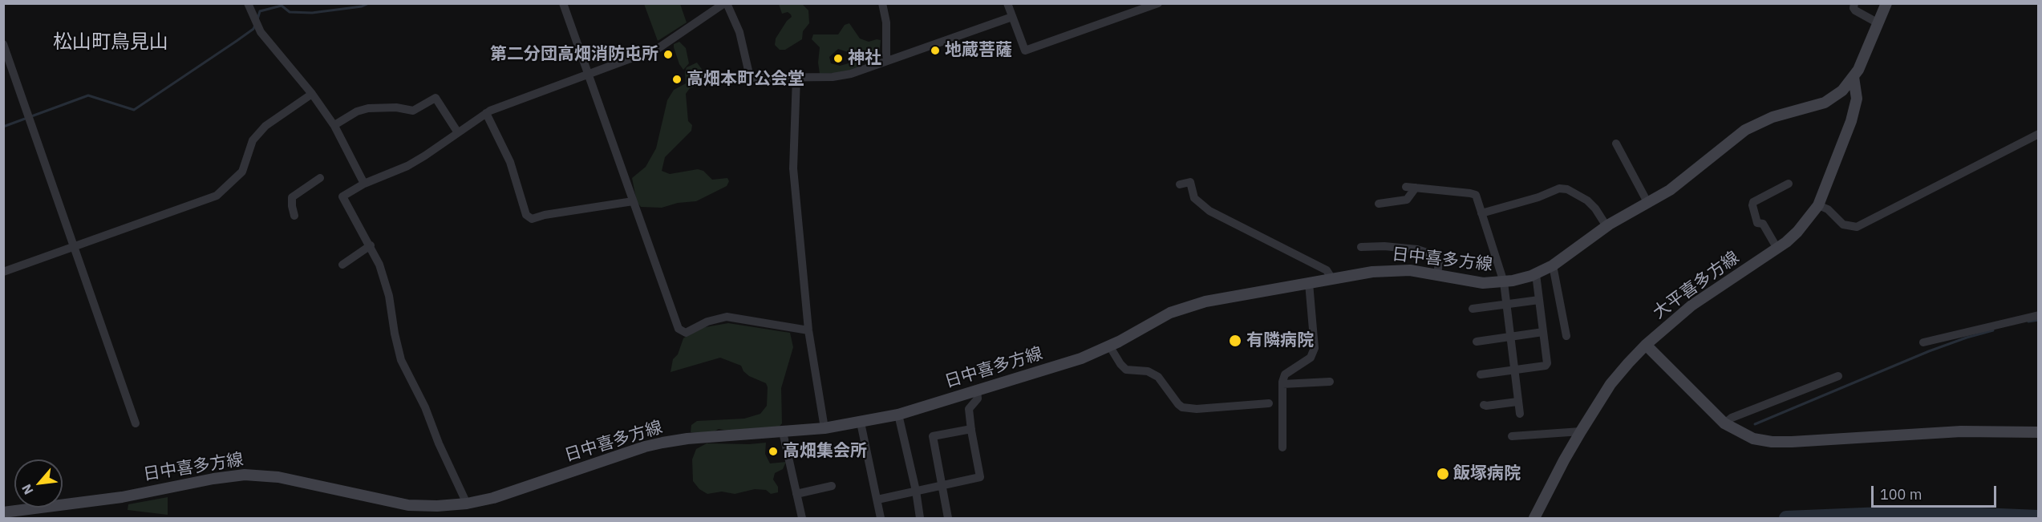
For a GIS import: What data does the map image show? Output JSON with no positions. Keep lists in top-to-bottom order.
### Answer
{
  "streets": {
    "main road": ["日中喜多方線", "大平喜多方線"]
  },
  "crossings": [
    ["日中喜多方線", "大平喜多方線"]
  ],
  "districts": ["松山町鳥見山"],
  "places": [
    "地蔵菩薩",
    "第二分団高畑消防屯所",
    "神社",
    "高畑本町公会堂",
    "有隣病院",
    "高畑集会所",
    "飯塚病院"
  ],
  "scale_bar": "100 m",
  "north": "bottom left"
}
